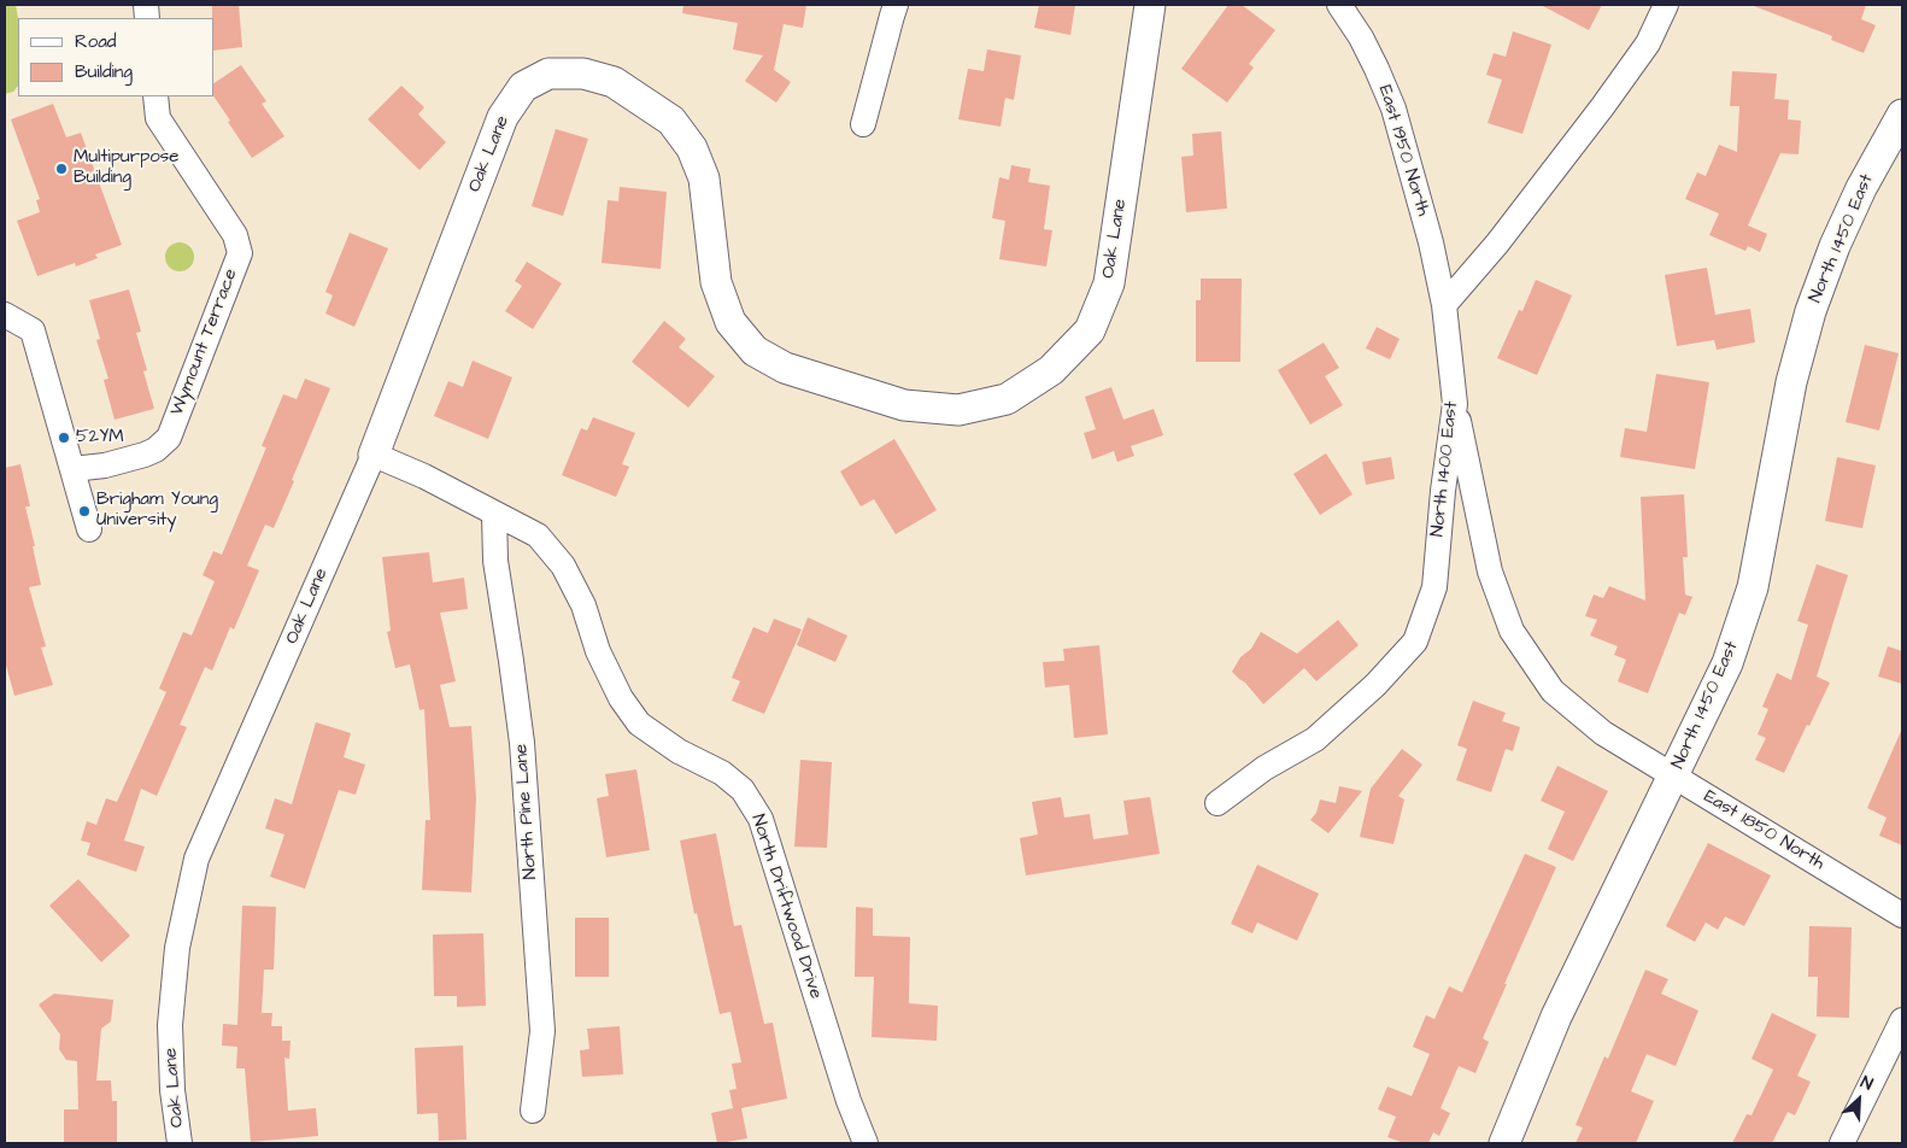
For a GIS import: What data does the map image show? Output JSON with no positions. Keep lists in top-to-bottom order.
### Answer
{
  "streets": {
    "street": [
      "East 1950 North",
      "Oak Lane",
      "North 1450 East",
      "Wymount Terrace",
      "North 1400 East",
      "North Pine Lane",
      "East 1850 North",
      "North Driftwood Drive"
    ]
  },
  "crossings": [
    ["East 1950 North", "North 1400 East"],
    ["Oak Lane", "North Driftwood Drive"],
    ["North 1450 East", "East 1850 North"],
    ["North 1400 East", "East 1850 North"],
    ["North Pine Lane", "North Driftwood Drive"]
  ],
  "places": ["Multipurpose Building", "52YM", "Brigham Young University"],
  "legend": ["Road", "Building"],
  "north": "top right"
}
